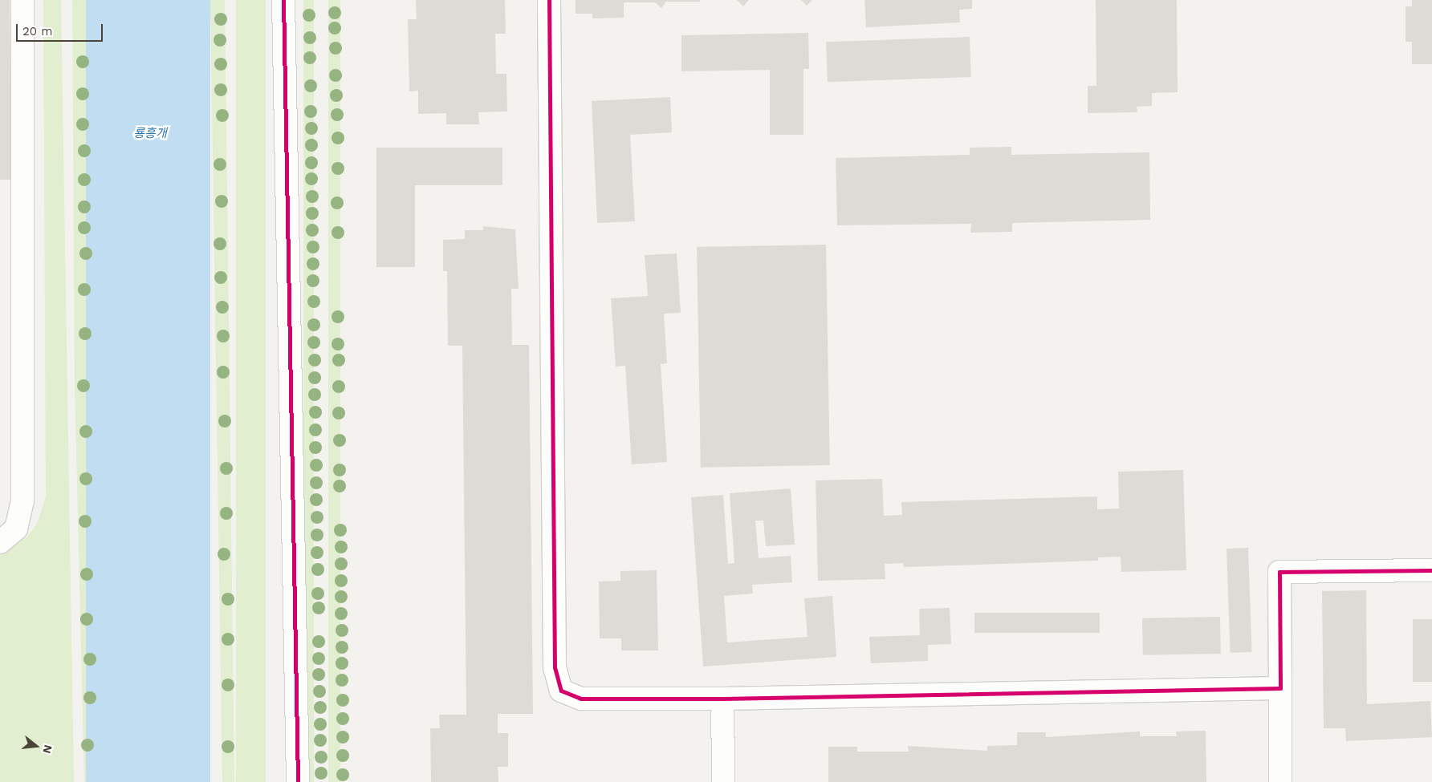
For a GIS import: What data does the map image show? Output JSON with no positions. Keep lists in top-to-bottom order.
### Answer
{
  "water": ["룡흥개"],
  "scale_bar": "20 m",
  "north": "right"
}
